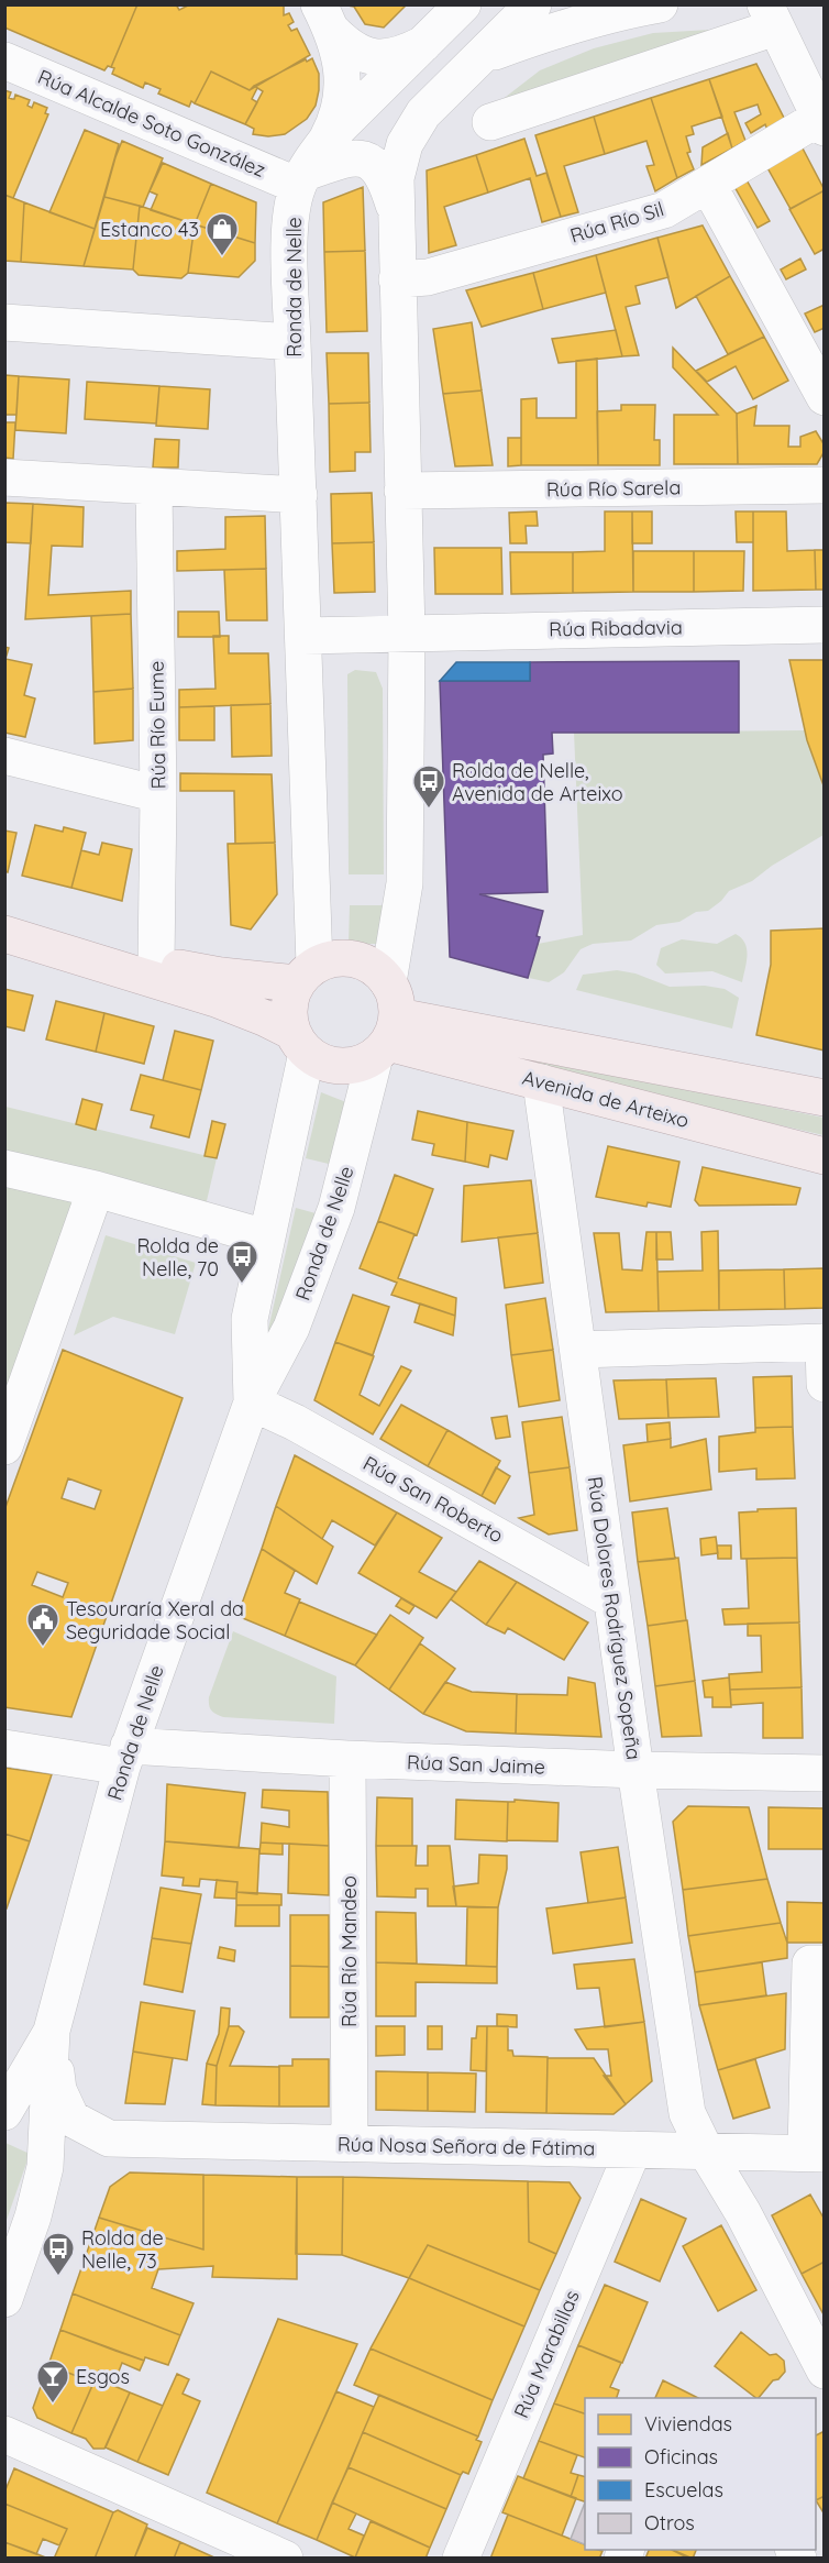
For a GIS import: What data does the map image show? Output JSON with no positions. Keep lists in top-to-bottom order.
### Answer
{
  "streets": {
    "main road": ["Avenida de Arteixo"],
    "street": [
      "Rúa Alcalde Soto González",
      "Rúa Río Sil",
      "Ronda de Nelle",
      "Rúa Río Sarela",
      "Rúa Ribadavia",
      "Rúa Río Eume",
      "Rúa San Roberto",
      "Rúa Dolores Rodríguez Sopeña",
      "Rúa San Jaime",
      "Rúa Río Mandeo",
      "Rúa Nosa Señora de Fátima",
      "Rúa Marabillas"
    ]
  },
  "crossings": [
    ["Rúa Alcalde Soto González", "Ronda de Nelle"],
    ["Ronda de Nelle", "Avenida de Arteixo"],
    ["Ronda de Nelle", "Rúa San Roberto"],
    ["Ronda de Nelle", "Rúa San Jaime"],
    ["Ronda de Nelle", "Rúa Nosa Señora de Fátima"],
    ["Avenida de Arteixo", "Rúa Dolores Rodríguez Sopeña"],
    ["Rúa San Roberto", "Rúa Dolores Rodríguez Sopeña"],
    ["Rúa Dolores Rodríguez Sopeña", "Rúa San Jaime"],
    ["Rúa Dolores Rodríguez Sopeña", "Rúa Nosa Señora de Fátima"],
    ["Rúa San Jaime", "Rúa Río Mandeo"],
    ["Rúa Río Mandeo", "Rúa Nosa Señora de Fátima"],
    ["Rúa Nosa Señora de Fátima", "Rúa Marabillas"]
  ],
  "places": {
    "shop": ["Estanco 43"],
    "bus stop": ["Rolda de Nelle, Avenida de Arteixo", "Rolda de Nelle, 70", "Rolda de Nelle, 73"],
    "public building": ["Tesouraría Xeral da Seguridade Social"],
    "bar": ["Esgos"]
  },
  "legend": [
    "Viviendas",
    "Oficinas",
    "Escuelas",
    "Otros"
  ]
}
